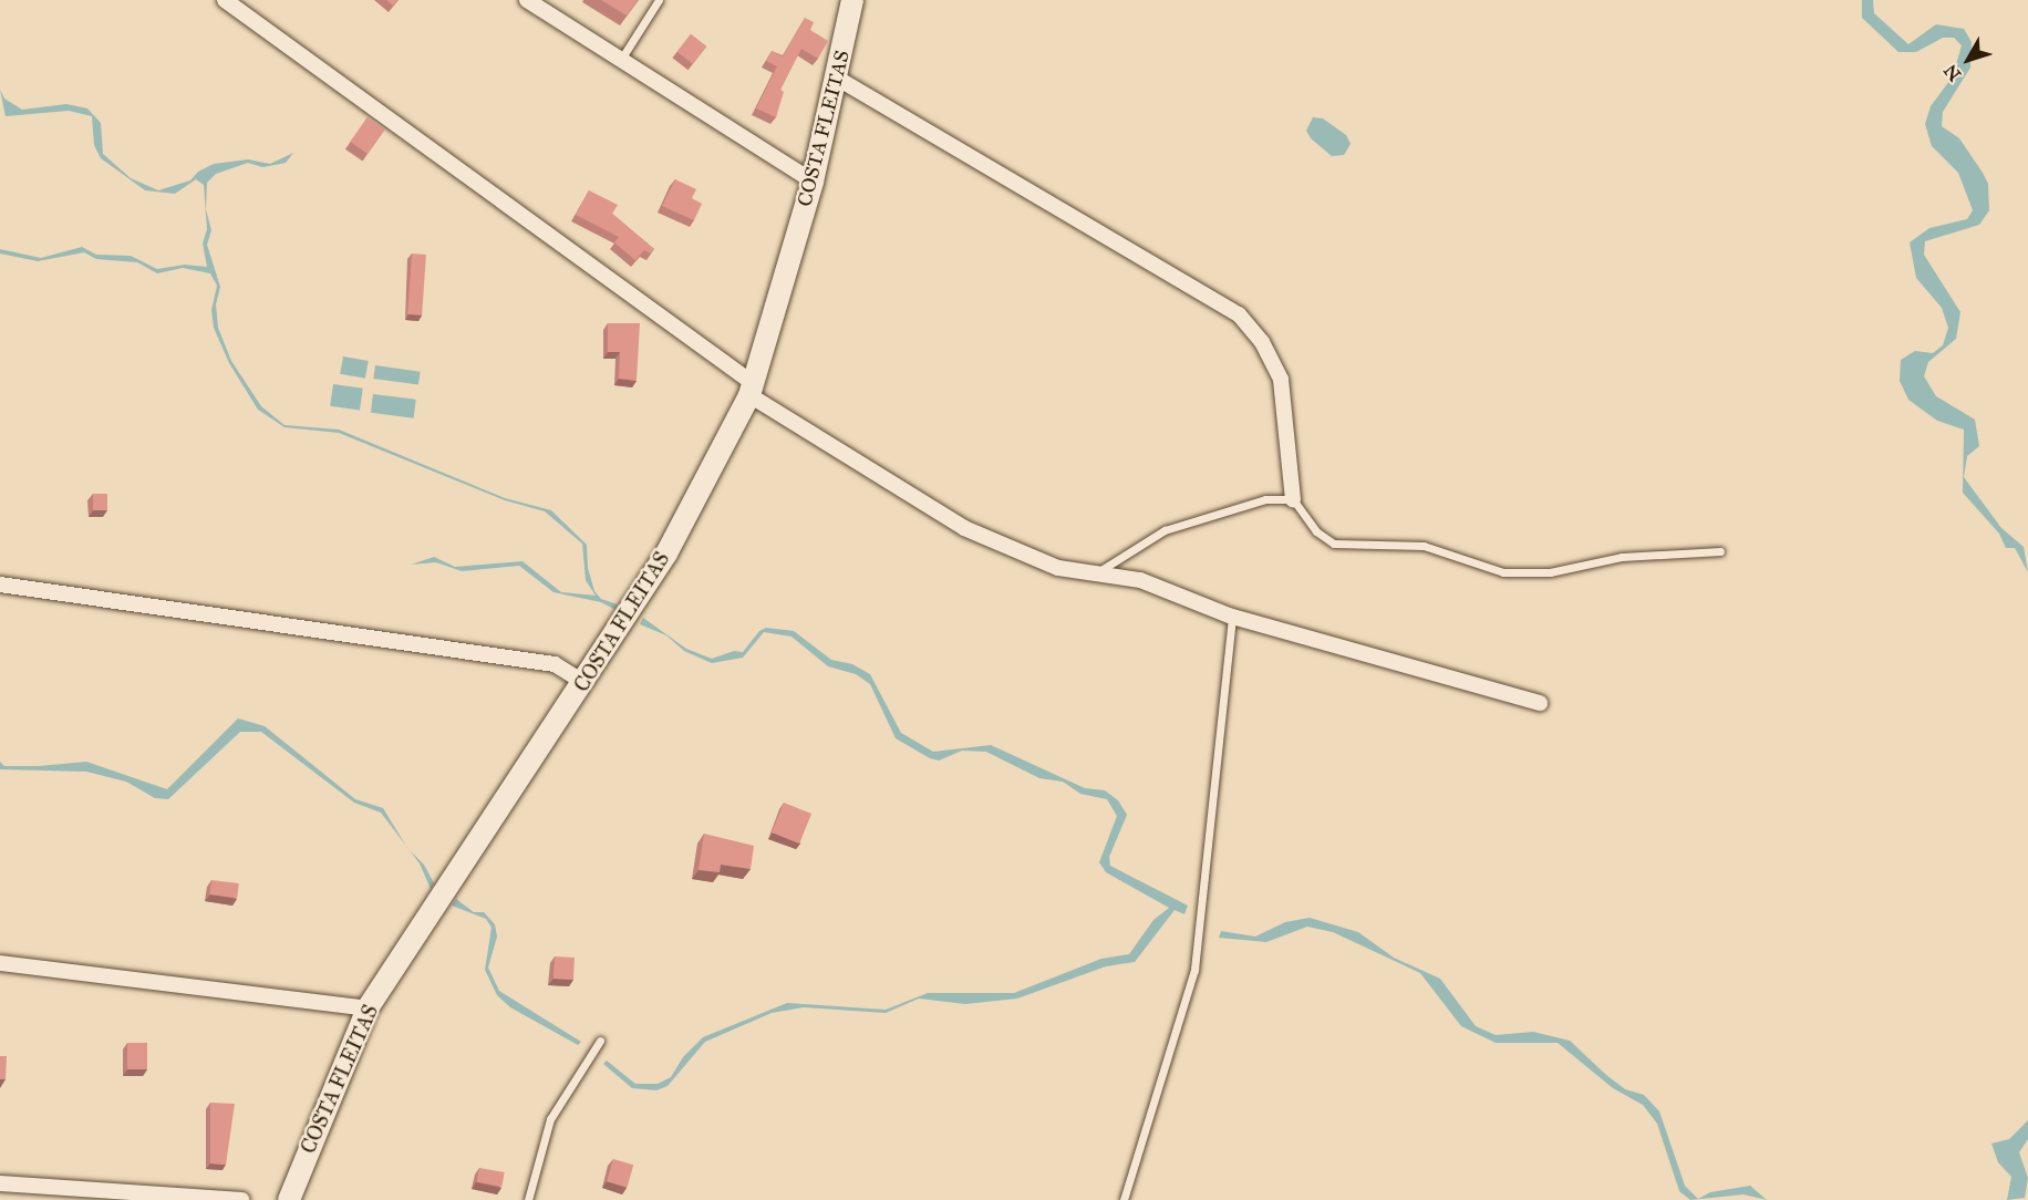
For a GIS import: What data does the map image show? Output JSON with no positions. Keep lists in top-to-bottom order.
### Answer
{
  "streets": {
    "main road": ["COSTA FLEITAS"]
  },
  "north": "bottom left"
}
